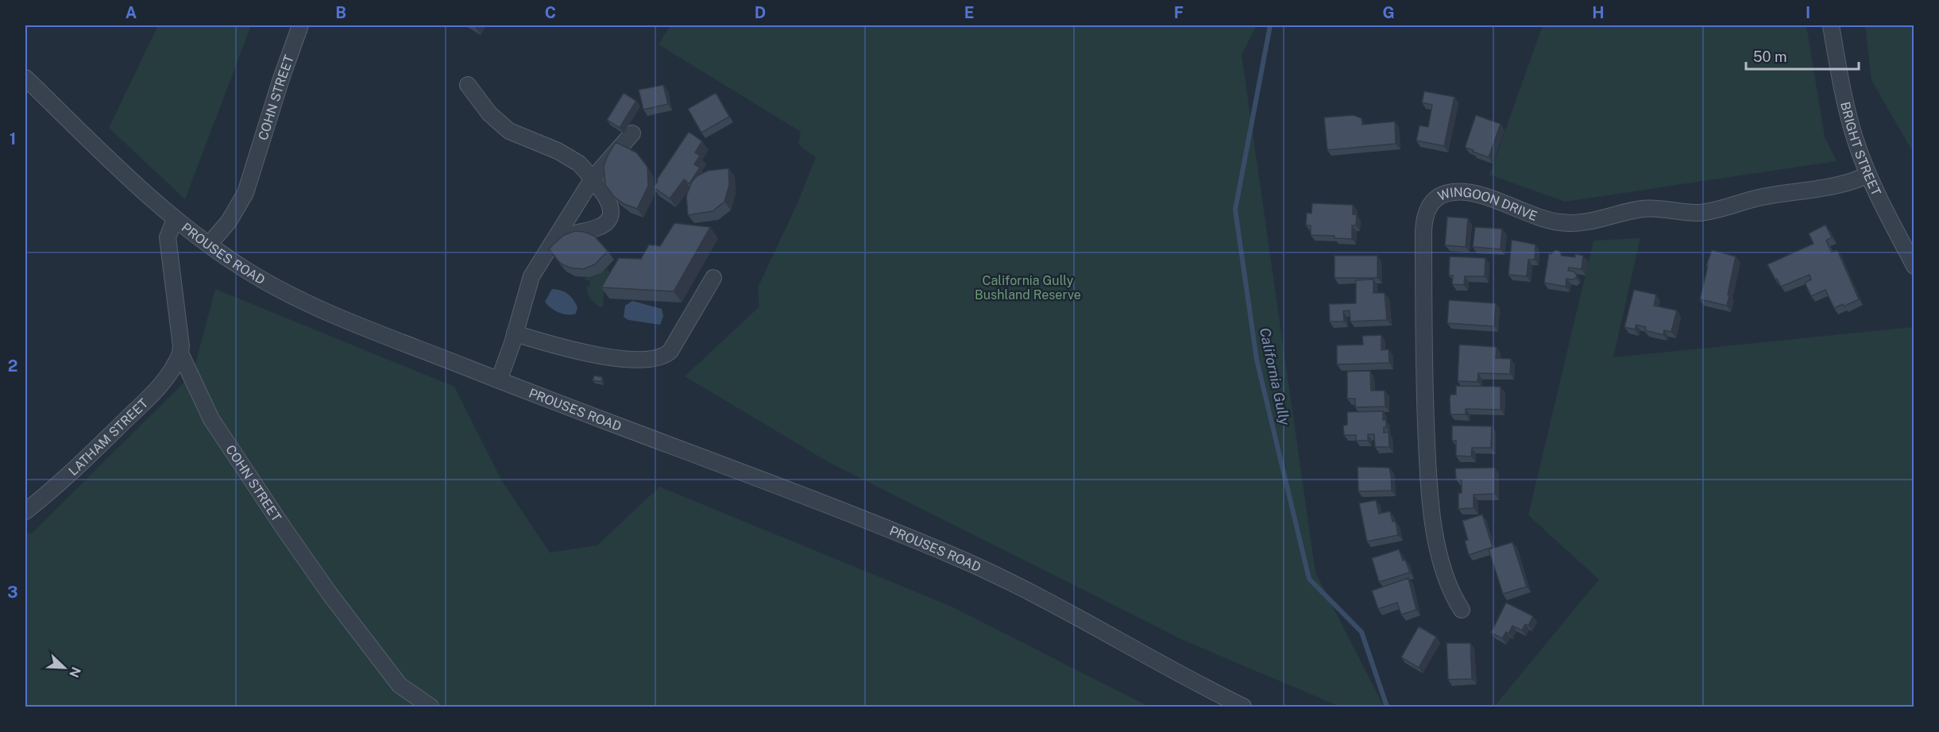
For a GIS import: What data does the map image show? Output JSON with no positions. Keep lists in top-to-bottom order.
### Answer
{
  "streets": {
    "street": [
      "COHN STREET",
      "BRIGHT STREET",
      "WINGOON DRIVE",
      "PROUSES ROAD",
      "LATHAM STREET"
    ]
  },
  "crossings": [
    ["COHN STREET", "PROUSES ROAD"],
    ["COHN STREET", "LATHAM STREET"],
    ["BRIGHT STREET", "WINGOON DRIVE"]
  ],
  "water": ["California Gully"],
  "parks": ["California Gully Bushland Reserve"],
  "scale_bar": "50 m",
  "north": "bottom right",
  "grid": {
    "columns": [
      "A",
      "B",
      "C",
      "D",
      "E",
      "F",
      "G",
      "H",
      "I"
    ],
    "rows": ["1", "2", "3"]
  }
}
